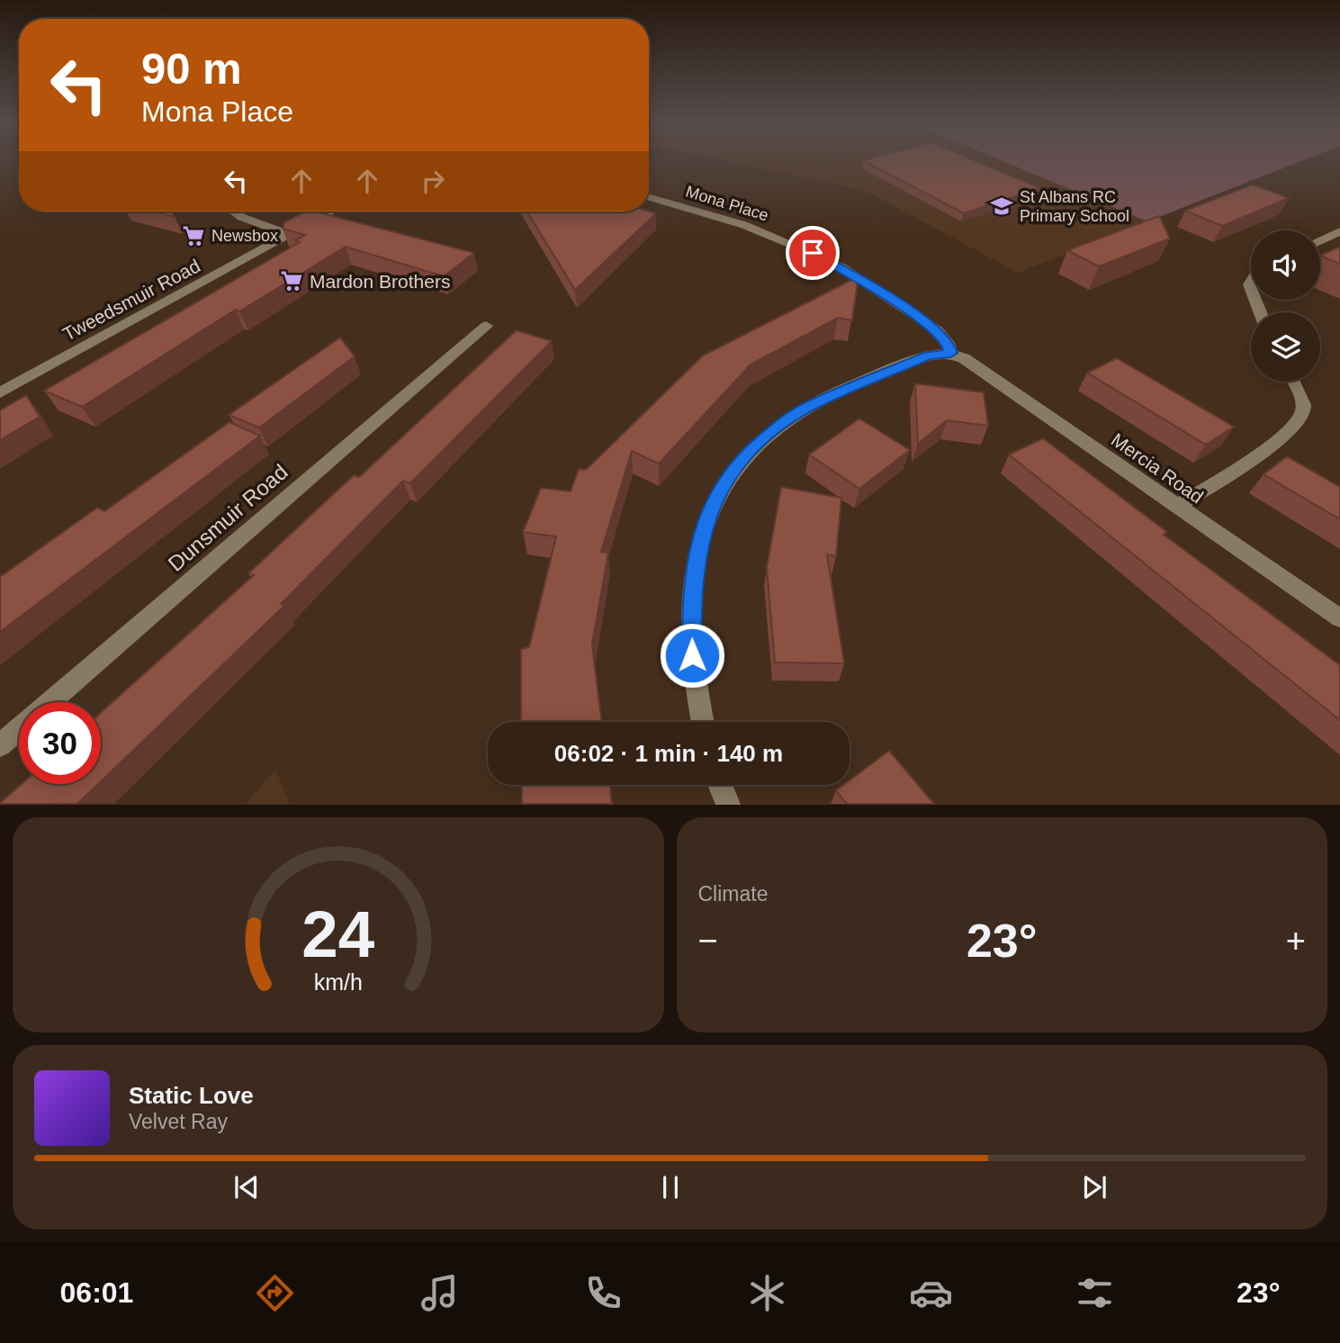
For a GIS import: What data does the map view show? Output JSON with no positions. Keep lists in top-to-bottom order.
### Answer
{
  "streets": {
    "street": [
      "Mona Place",
      "Tweedsmuir Road",
      "Mercia Road",
      "Dunsmuir Road"
    ]
  },
  "crossings": [
    ["Mona Place", "Mercia Road"]
  ],
  "places": {
    "school or university": ["St Albans RC Primary School"],
    "supermarket": ["Newsbox", "Mardon Brothers"]
  },
  "page": {
    "turn": ["90 m", "Mona Place"],
    "limit": "30",
    "trip": "06:02 · 1 min · 140 m",
    "tile": "Climate",
    "heat": ["−", "23°", "+"],
    "song": ["Static Love", "Velvet Ray"],
    "tabs": ["06:01", "23°"],
    "gauge": ["24", "km/h"]
  }
}
